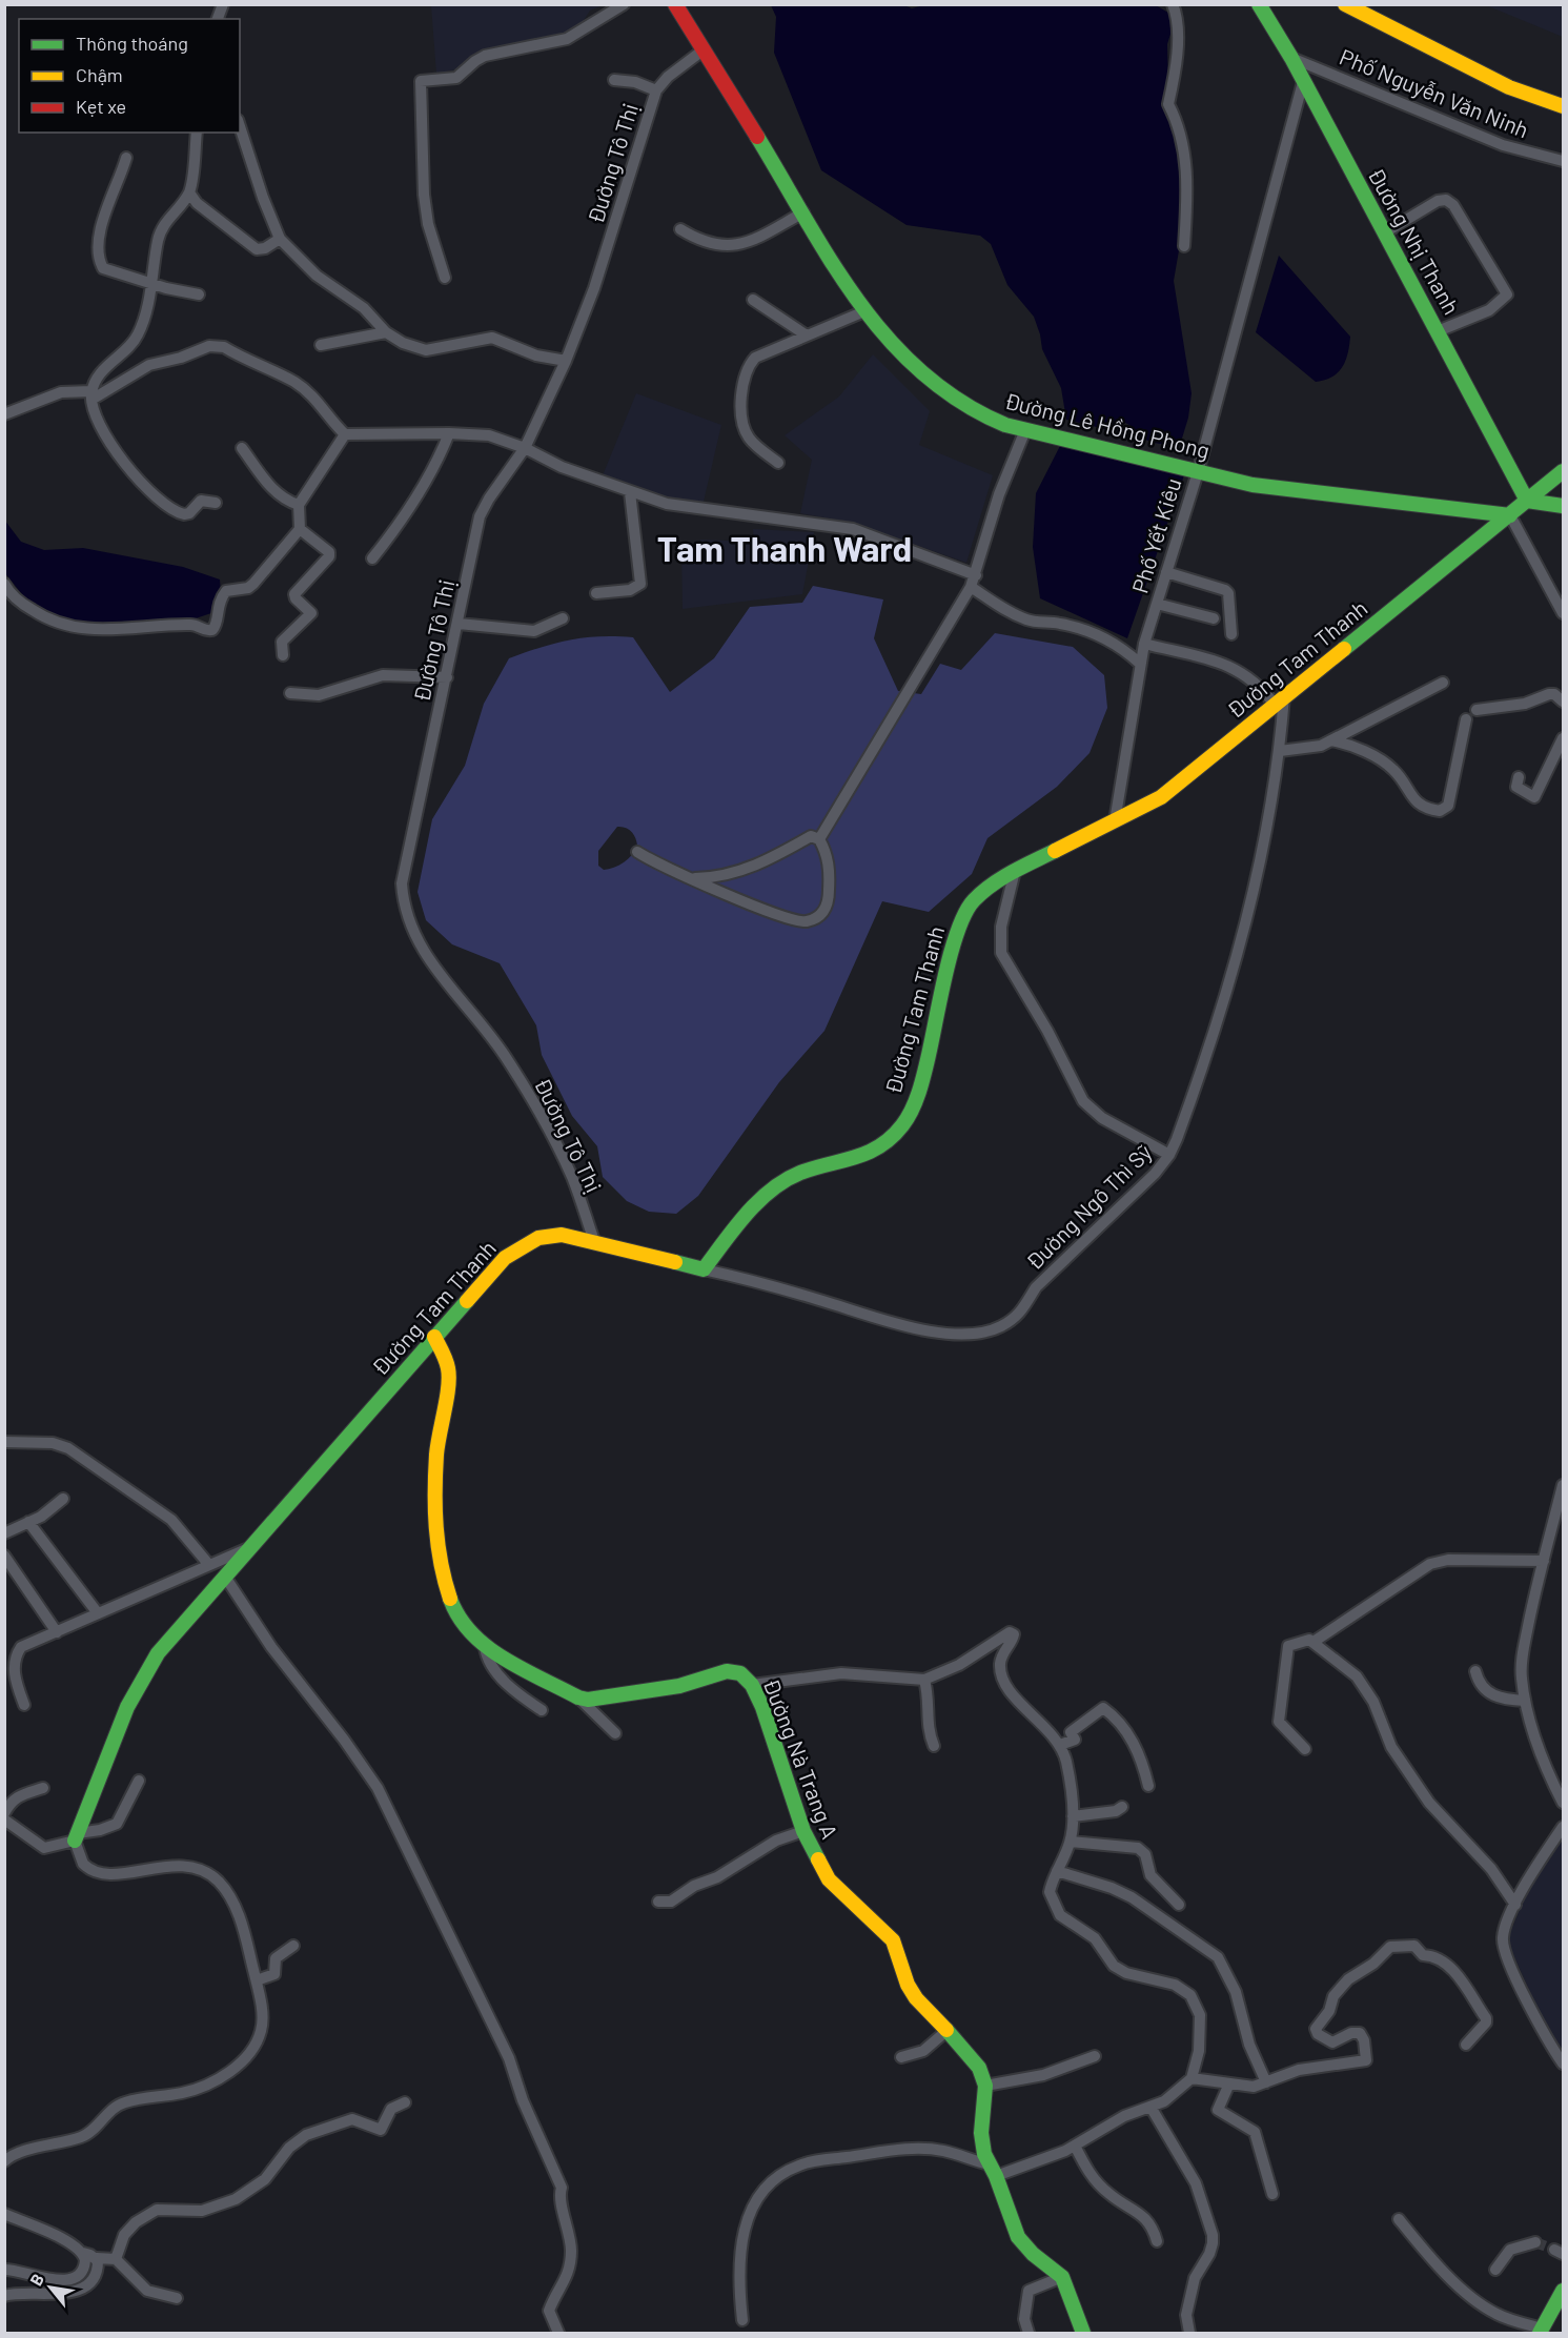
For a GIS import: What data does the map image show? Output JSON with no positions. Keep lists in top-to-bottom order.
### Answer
{
  "streets": {
    "street": [
      "Phố Nguyễn Văn Ninh",
      "Đường Tô Thị",
      "Đường Nhị Thanh",
      "Đường Lê Hồng Phong",
      "Phố Yết Kiêu",
      "Đường Tam Thanh",
      "Đường Ngô Thì Sỹ",
      "Đường Nà Trang A"
    ]
  },
  "crossings": [
    ["Phố Nguyễn Văn Ninh", "Đường Nhị Thanh"],
    ["Đường Tô Thị", "Đường Lê Hồng Phong"],
    ["Đường Tô Thị", "Đường Tam Thanh"],
    ["Đường Nhị Thanh", "Phố Yết Kiêu"],
    ["Đường Nhị Thanh", "Đường Tam Thanh"],
    ["Đường Lê Hồng Phong", "Phố Yết Kiêu"],
    ["Đường Lê Hồng Phong", "Đường Tam Thanh"],
    ["Phố Yết Kiêu", "Đường Tam Thanh"],
    ["Đường Tam Thanh", "Đường Ngô Thì Sỹ"]
  ],
  "districts": ["Tam Thanh Ward"],
  "legend": ["Thông thoáng", "Chậm", "Kẹt xe"],
  "north": "top left"
}
